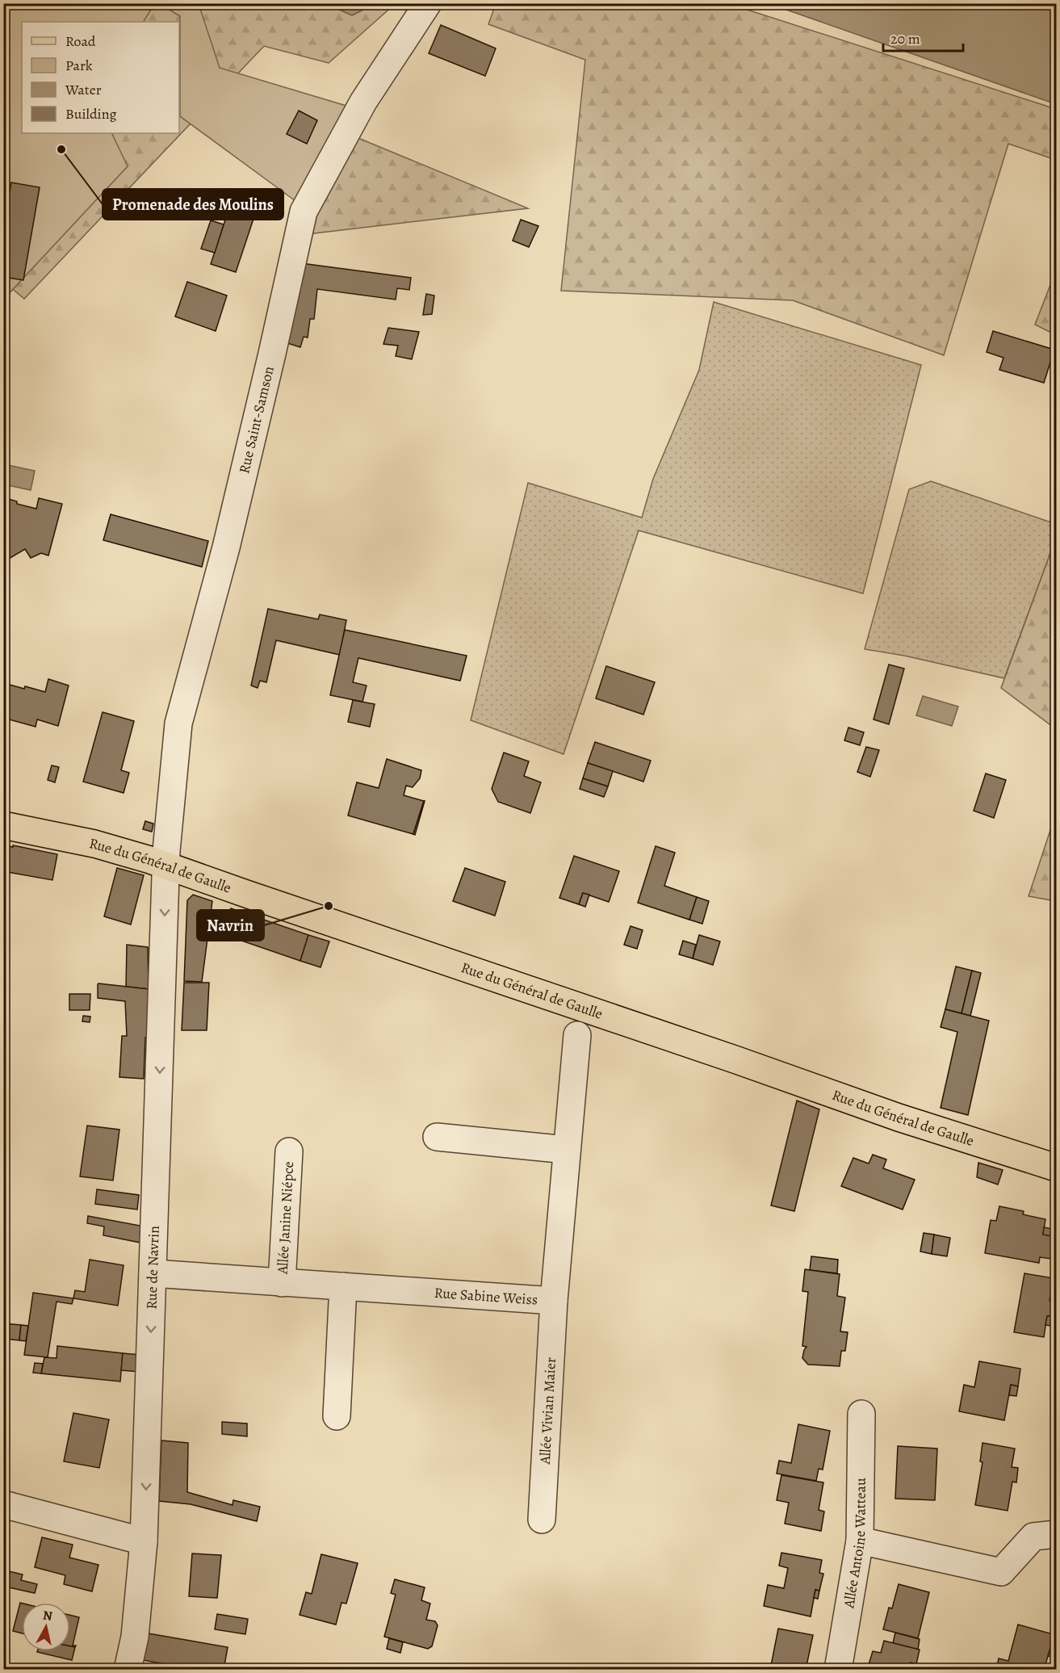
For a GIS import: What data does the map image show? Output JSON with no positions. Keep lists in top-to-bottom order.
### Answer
{
  "streets": {
    "main road": ["Rue du Général de Gaulle"],
    "street": [
      "Rue Saint-Samson",
      "Allée Janine Niépce",
      "Rue de Navrin",
      "Rue Sabine Weiss",
      "Allée Vivian Maier",
      "Allée Antoine Watteau"
    ]
  },
  "crossings": [
    ["Rue Saint-Samson", "Rue du Général de Gaulle"],
    ["Rue Saint-Samson", "Rue de Navrin"],
    ["Rue du Général de Gaulle", "Rue de Navrin"],
    ["Allée Janine Niépce", "Rue Sabine Weiss"],
    ["Rue de Navrin", "Rue Sabine Weiss"],
    ["Rue Sabine Weiss", "Allée Vivian Maier"]
  ],
  "one_way": ["Rue de Navrin"],
  "places": ["Promenade des Moulins", "Navrin"],
  "legend": [
    "Road",
    "Park",
    "Water",
    "Building"
  ],
  "scale_bar": "20 m",
  "north": "top"
}
